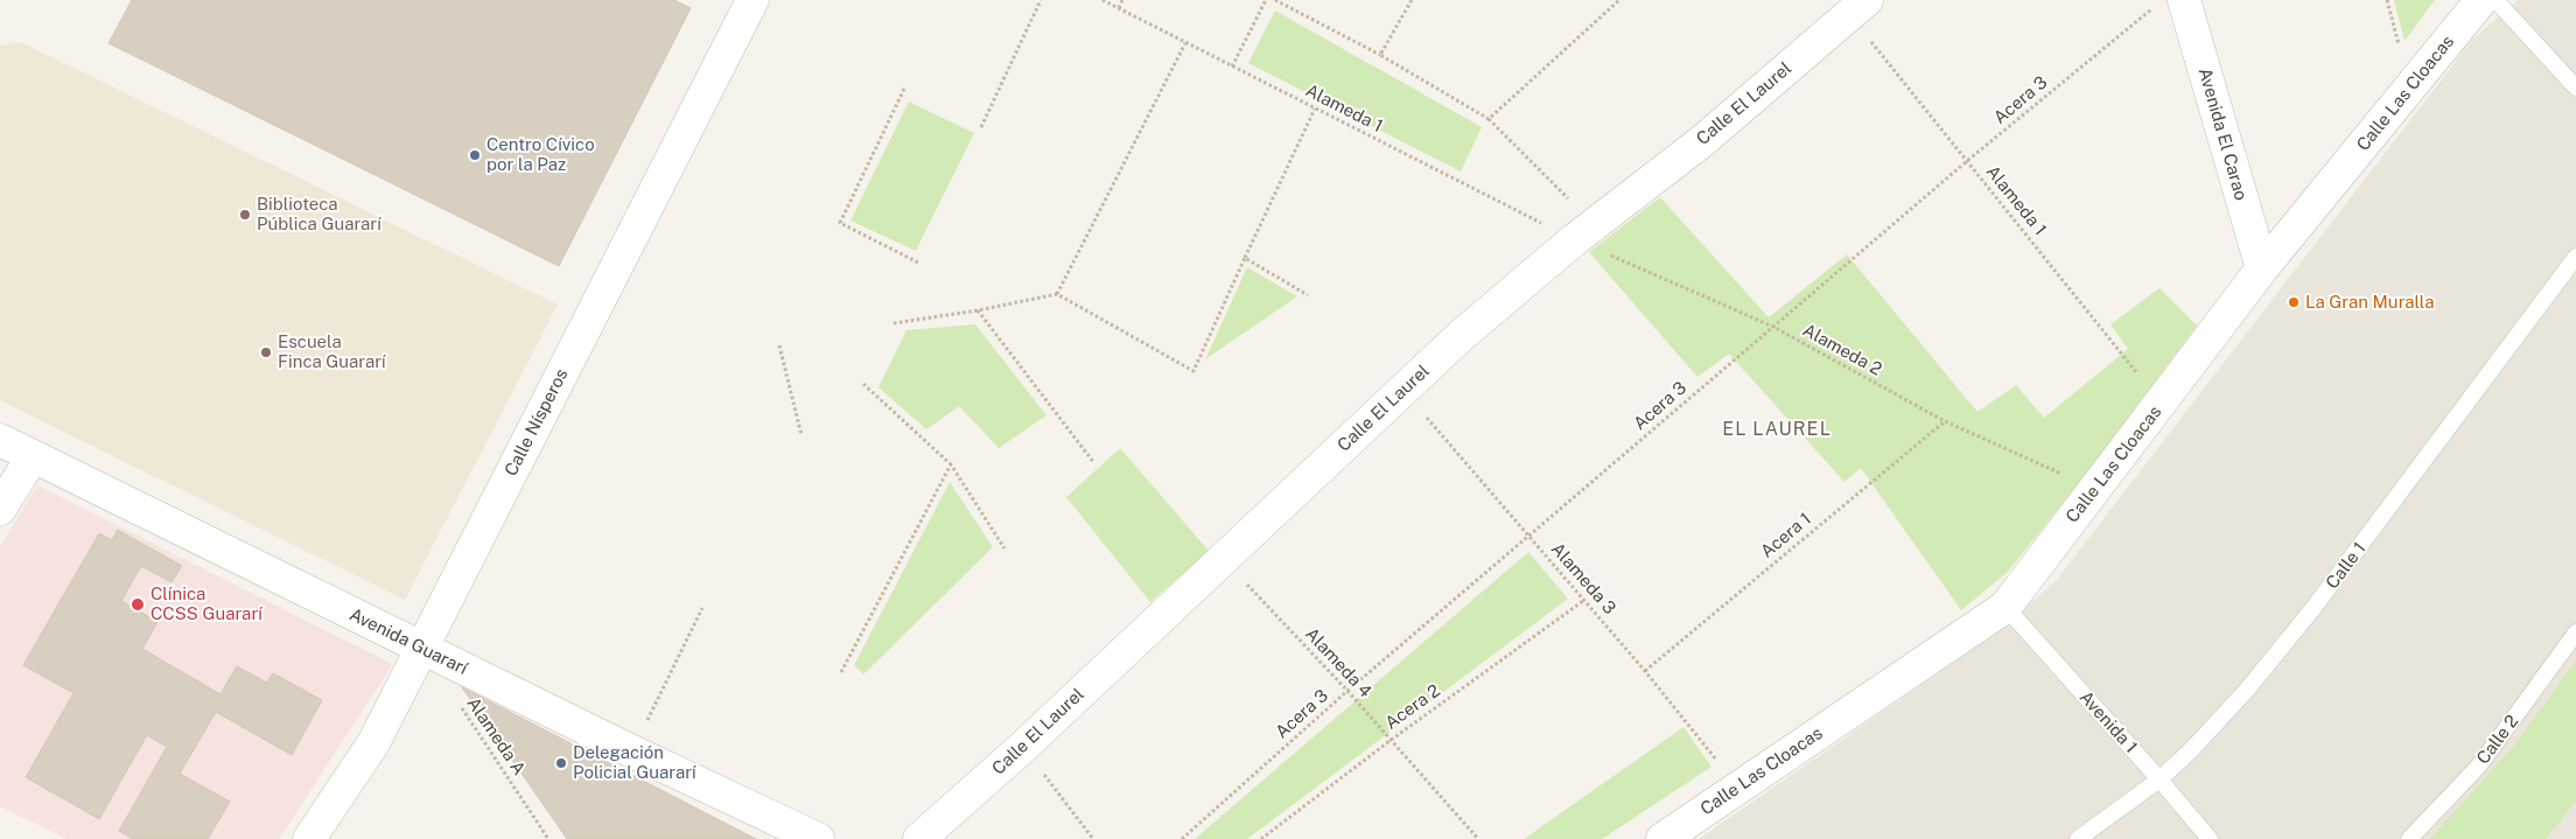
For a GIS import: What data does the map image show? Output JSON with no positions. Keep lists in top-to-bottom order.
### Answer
{
  "streets": {
    "street": [
      "Calle Las Cloacas",
      "Calle El Laurel",
      "Avenida El Carao",
      "Calle Nísperos",
      "Avenida Guararí"
    ],
    "lane": ["Calle 1", "Avenida 1", "Calle 2"],
    "path": [
      "Acera 3",
      "Alameda 1",
      "Alameda 2",
      "Acera 1",
      "Alameda 3",
      "Alameda 4",
      "Acera 2",
      "Alameda A"
    ]
  },
  "crossings": [
    ["Calle Las Cloacas", "Alameda 1"],
    ["Calle Las Cloacas", "Avenida El Carao"],
    ["Calle Las Cloacas", "Alameda 2"],
    ["Calle Las Cloacas", "Alameda 3"],
    ["Calle Las Cloacas", "Avenida 1"],
    ["Acera 3", "Alameda 1"],
    ["Acera 3", "Avenida El Carao"],
    ["Acera 3", "Alameda 2"],
    ["Acera 3", "Alameda 3"],
    ["Acera 3", "Alameda 4"],
    ["Calle El Laurel", "Alameda 1"],
    ["Calle El Laurel", "Alameda 2"],
    ["Calle El Laurel", "Alameda 3"],
    ["Calle El Laurel", "Alameda 4"],
    ["Alameda 1", "Alameda 2"],
    ["Alameda 2", "Acera 1"],
    ["Calle Nísperos", "Avenida Guararí"],
    ["Acera 1", "Alameda 3"],
    ["Calle 1", "Avenida 1"],
    ["Alameda 3", "Acera 2"],
    ["Alameda 4", "Acera 2"]
  ],
  "districts": ["EL LAUREL"],
  "places": [
    "Centro Cívico por la Paz",
    "Biblioteca Pública Guararí",
    "La Gran Muralla",
    "Escuela Finca Guararí",
    "Clínica CCSS Guararí",
    "Delegación Policial Guararí"
  ]
}
